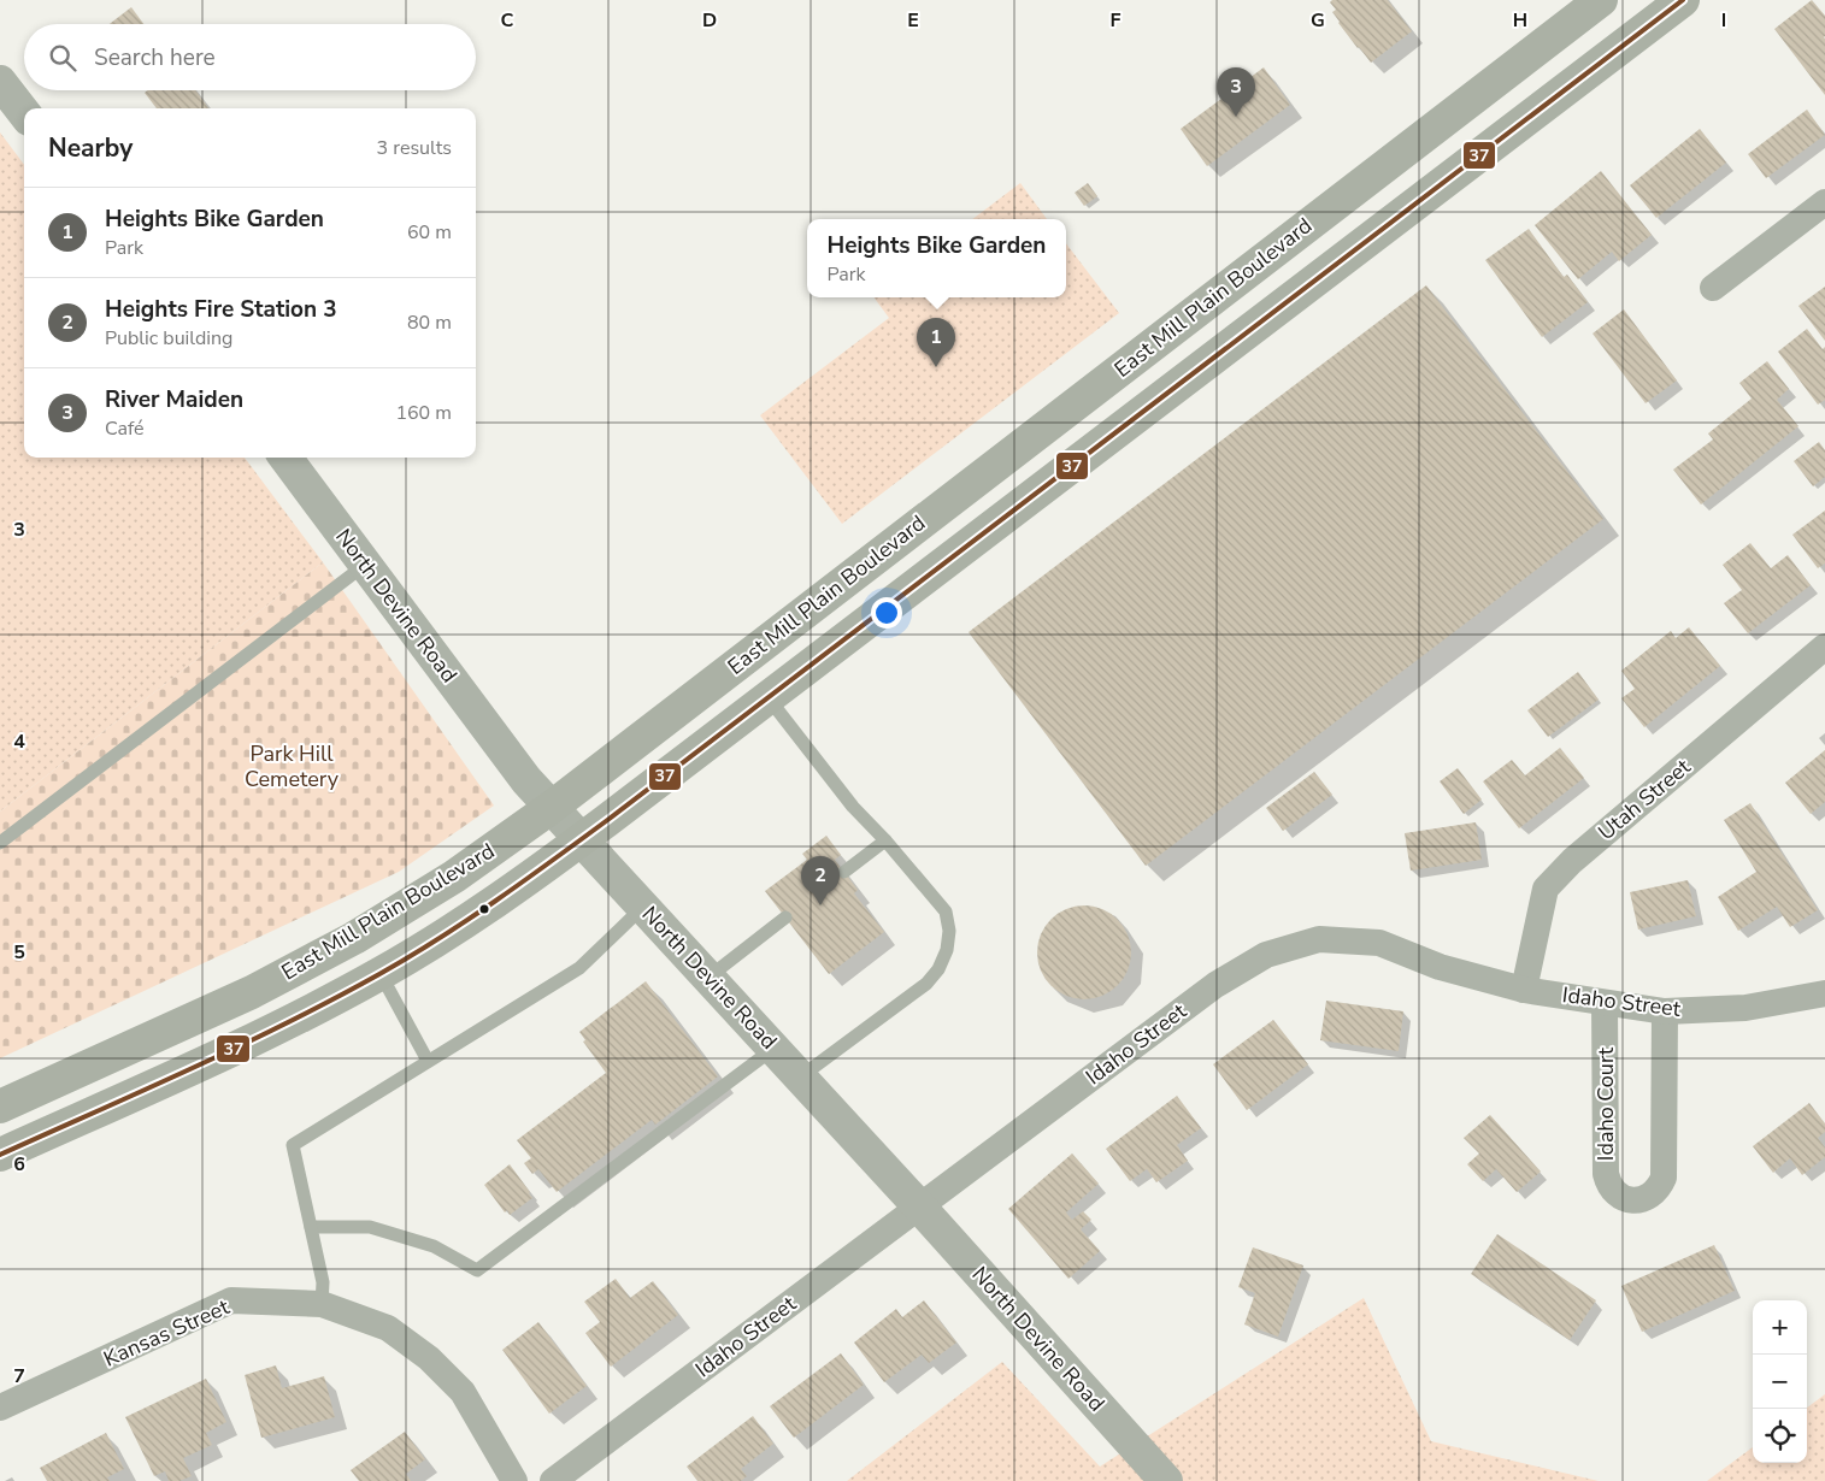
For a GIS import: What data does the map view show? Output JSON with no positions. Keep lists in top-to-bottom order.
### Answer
{
  "streets": {
    "main road": ["East Mill Plain Boulevard"],
    "street": [
      "North Devine Road",
      "Utah Street",
      "Idaho Street",
      "Idaho Court",
      "Kansas Street"
    ]
  },
  "crossings": [
    ["East Mill Plain Boulevard", "North Devine Road"],
    ["North Devine Road", "Idaho Street"],
    ["Utah Street", "Idaho Street"],
    ["Idaho Street", "Idaho Court"]
  ],
  "parks": ["Park Hill Cemetery"],
  "lines": ["transit line 37"],
  "page": {
    "search": "Search here",
    "pins": ["3", "1", "2"],
    "heading": ["Nearby", "3 results"],
    "list": [
      {
        "mark": "1",
        "name": "Heights Bike Garden",
        "note": "Park",
        "value": "60 m"
      },
      {
        "mark": "2",
        "name": "Heights Fire Station 3",
        "note": "Public building",
        "value": "80 m"
      },
      {
        "mark": "3",
        "name": "River Maiden",
        "note": "Café",
        "value": "160 m"
      }
    ],
    "popup": ["Heights Bike Garden", "Park"],
    "map_buttons": ["+", "−"]
  },
  "grid": {
    "columns": [
      "C",
      "D",
      "E",
      "F",
      "G",
      "H",
      "I"
    ],
    "rows": [
      "3",
      "4",
      "5",
      "6",
      "7"
    ]
  }
}
